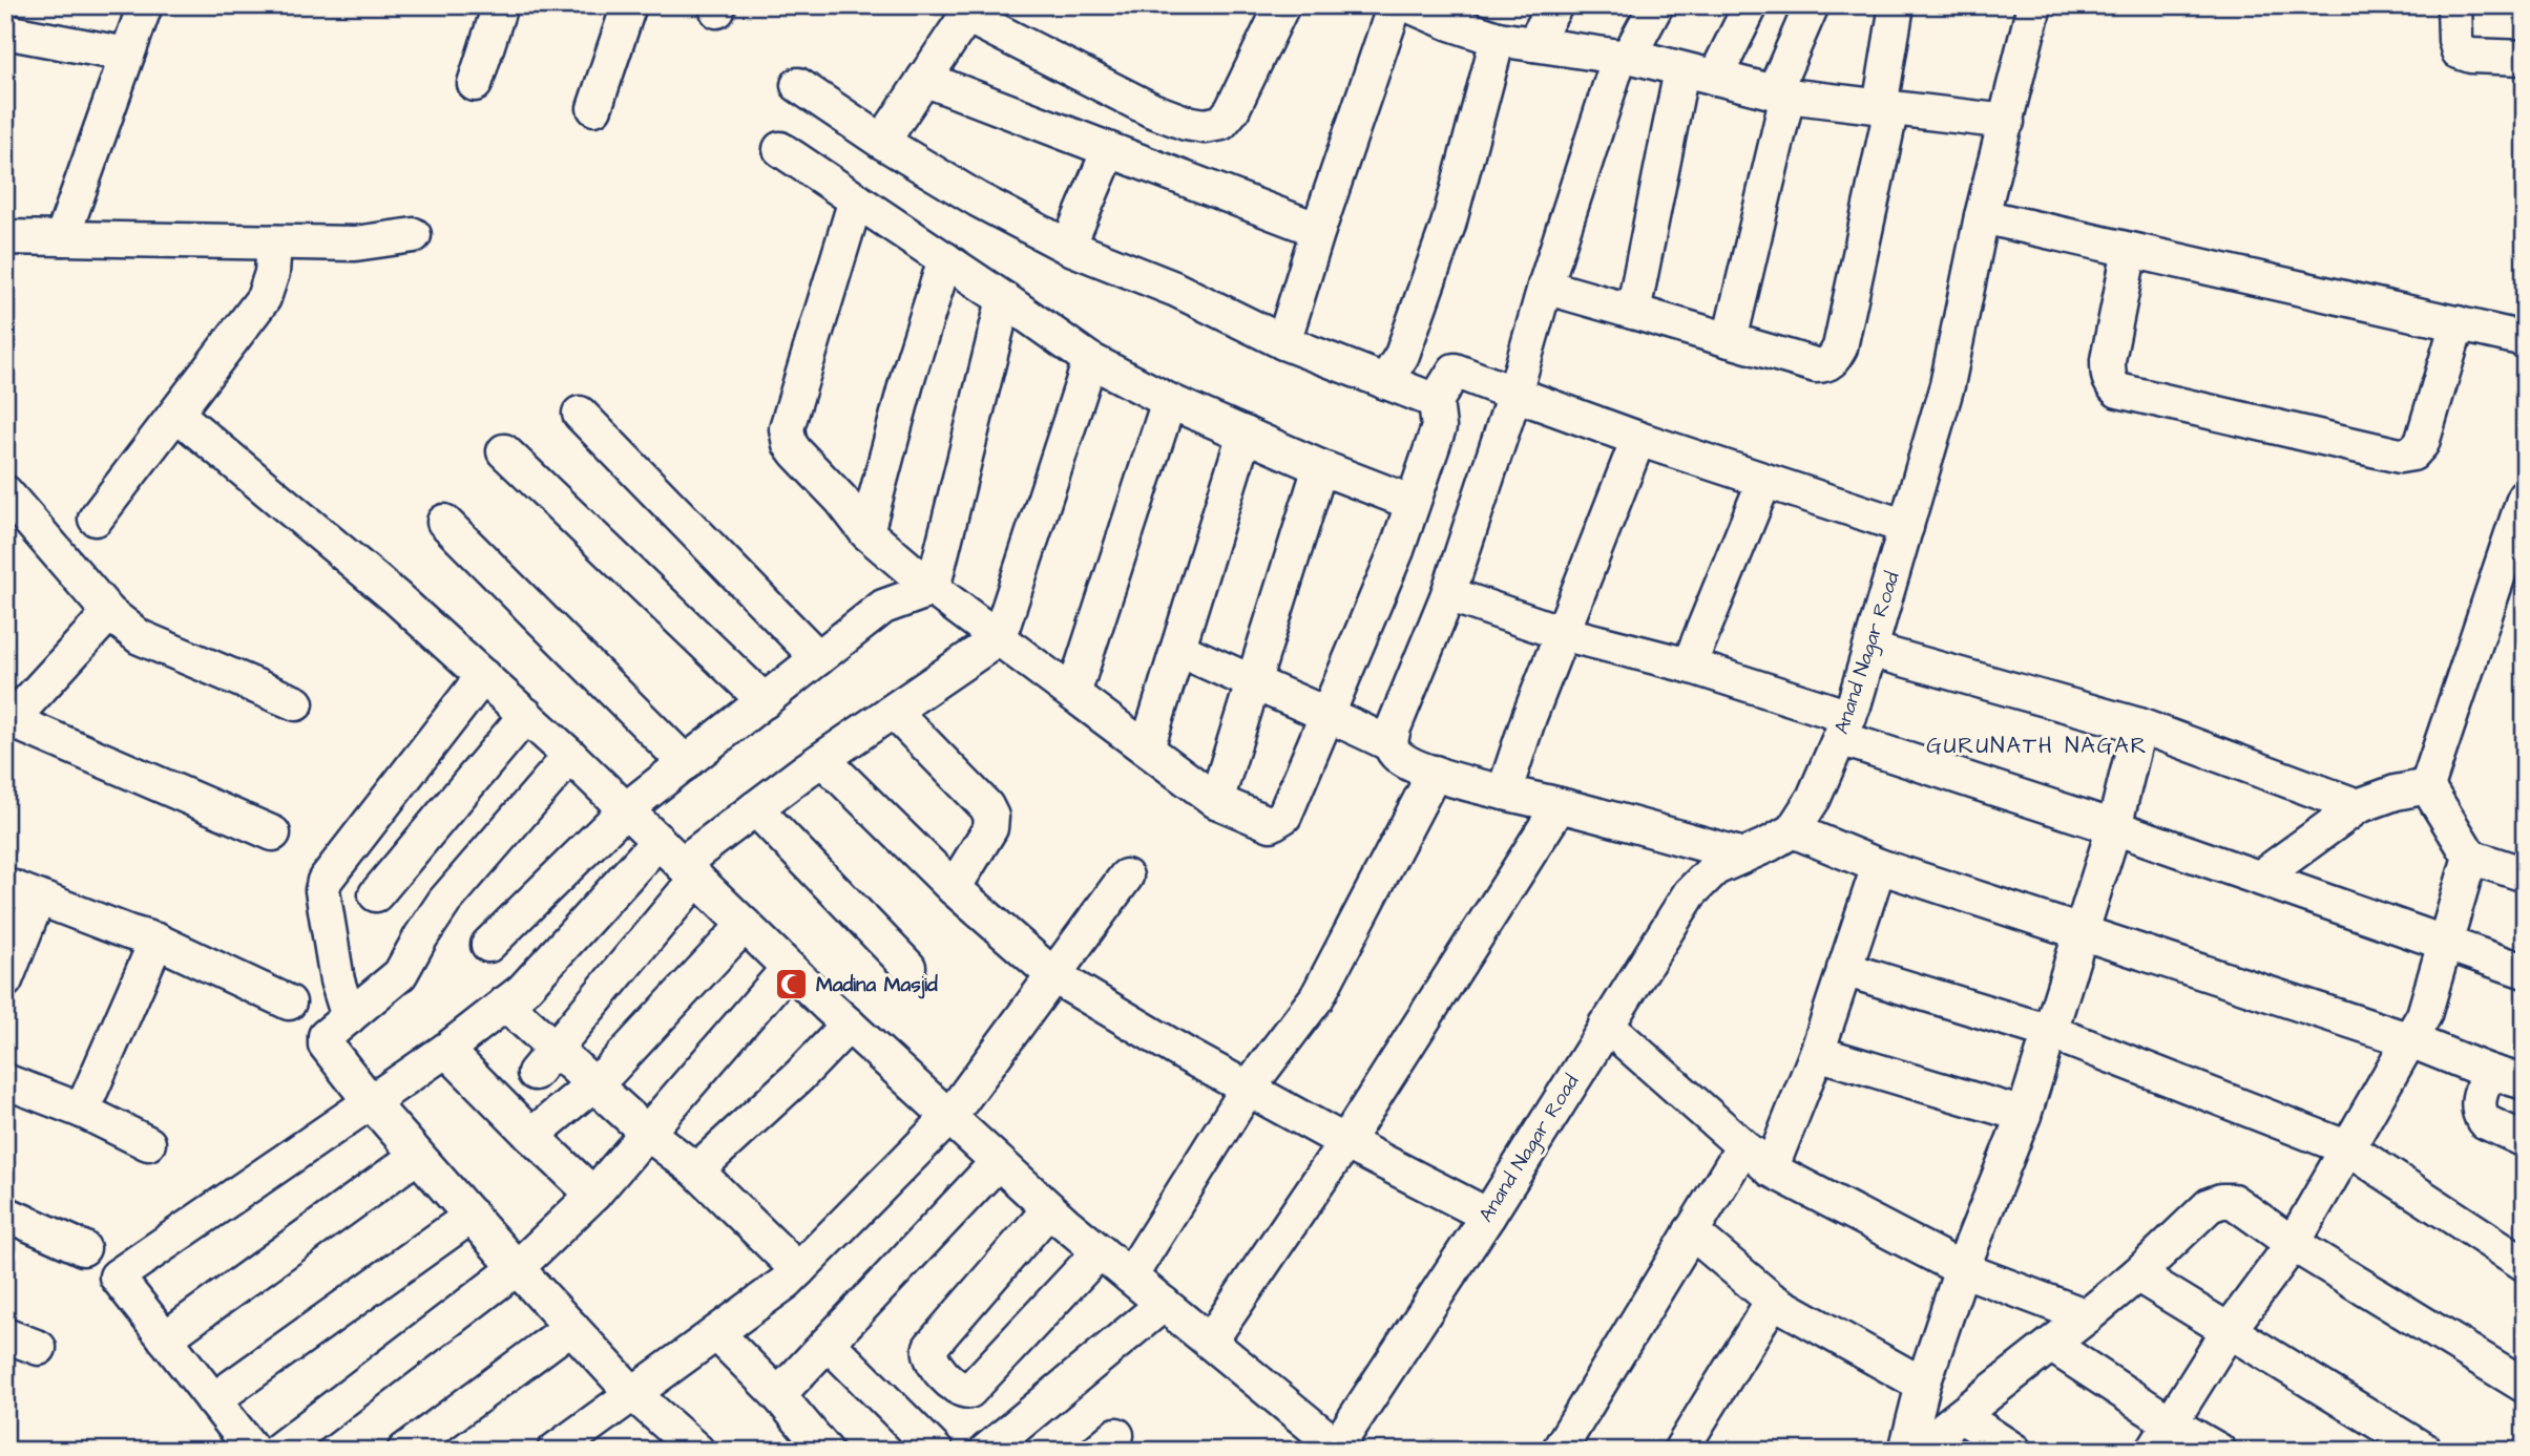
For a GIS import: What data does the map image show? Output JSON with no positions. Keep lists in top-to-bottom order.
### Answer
{
  "streets": {
    "street": ["Anand Nagar Road"]
  },
  "districts": ["GURUNATH NAGAR"],
  "places": {
    "mosque": ["Madina Masjid"]
  }
}
